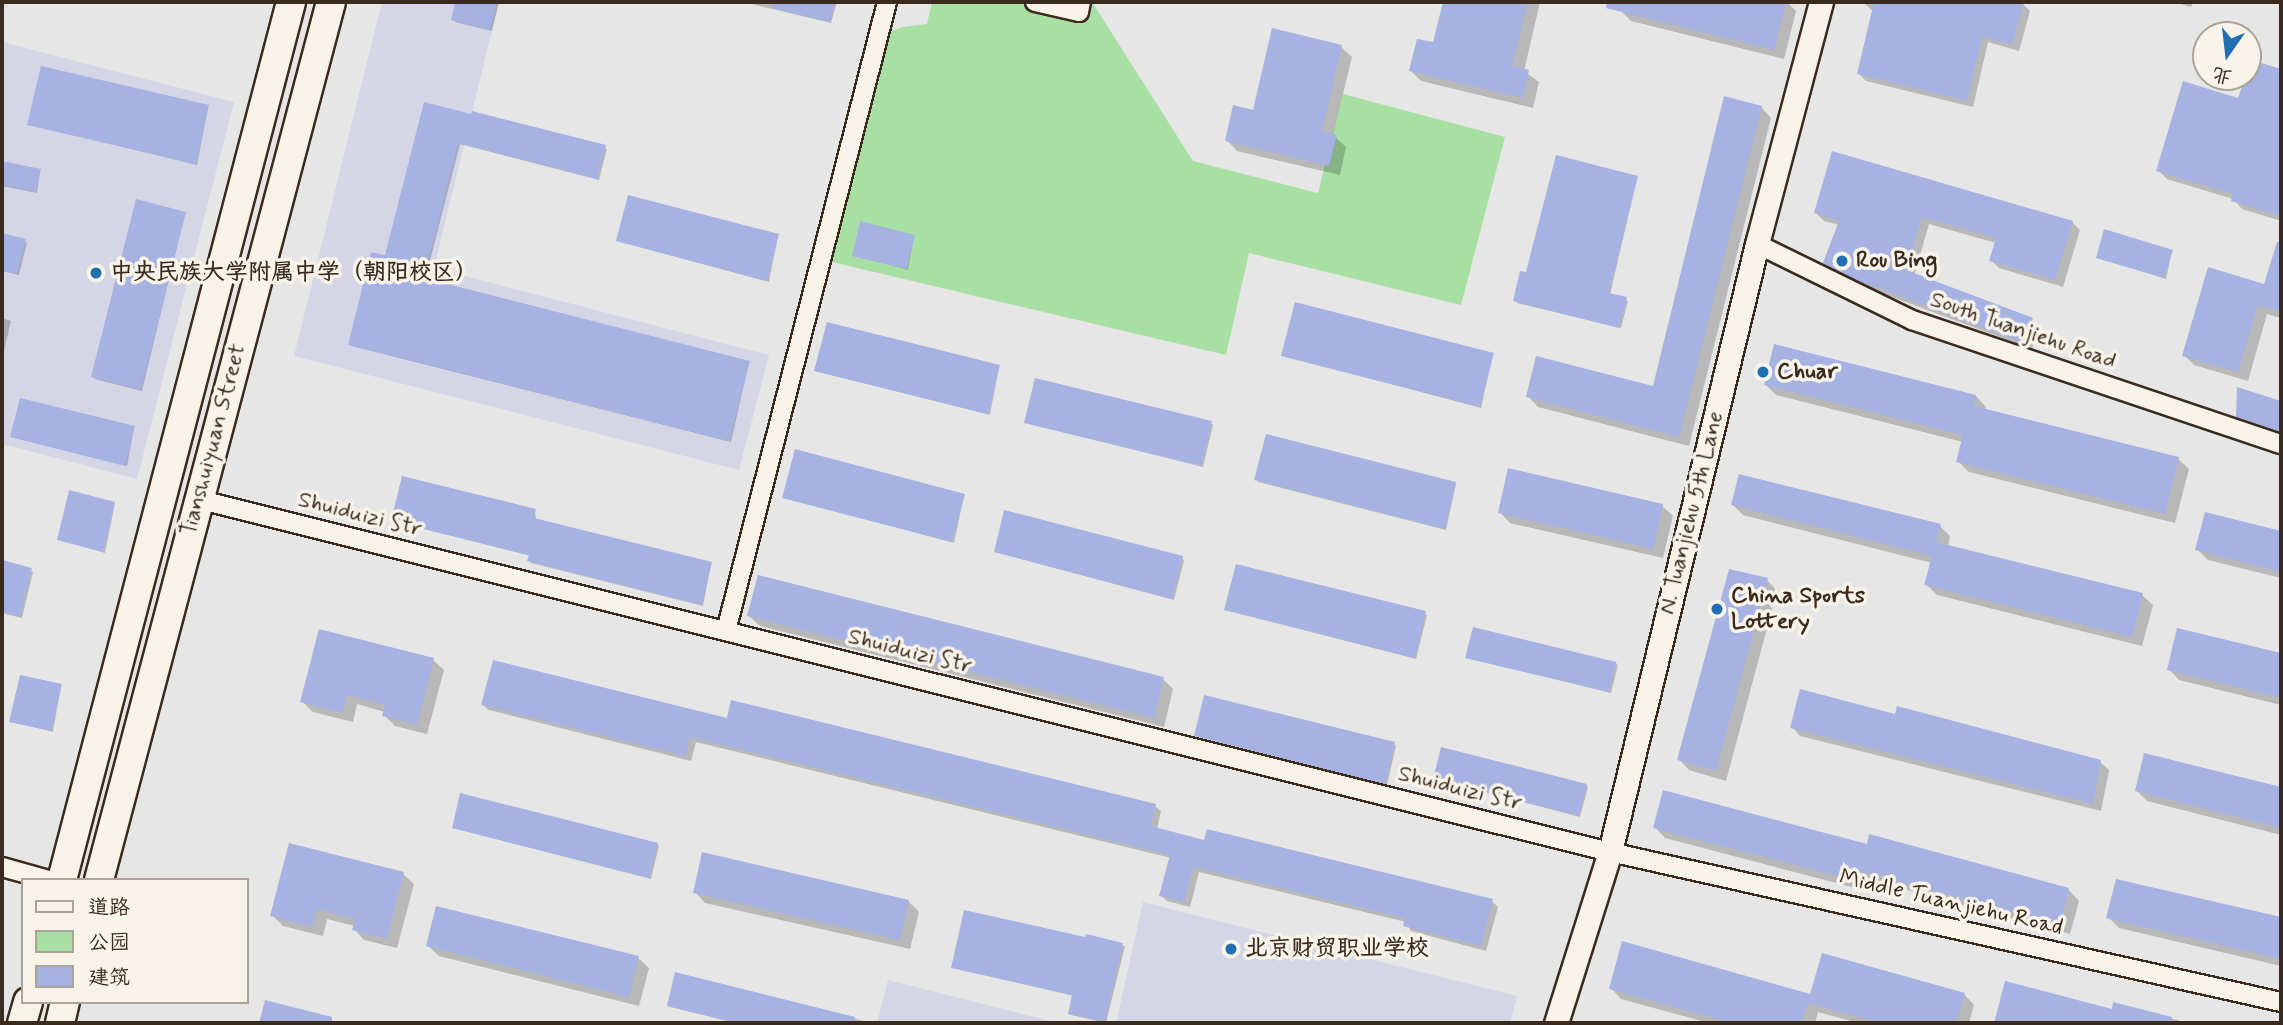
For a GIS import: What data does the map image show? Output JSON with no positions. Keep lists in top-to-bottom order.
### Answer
{
  "streets": {
    "main road": ["Tianshuiyuan Street"],
    "street": [
      "South Tuanjiehu Road",
      "N. Tuanjiehu 5th Lane",
      "Shuiduizi Str",
      "Middle Tuanjiehu Road"
    ]
  },
  "crossings": [
    ["South Tuanjiehu Road", "N. Tuanjiehu 5th Lane"],
    ["Tianshuiyuan Street", "Shuiduizi Str"],
    ["N. Tuanjiehu 5th Lane", "Shuiduizi Str"],
    ["N. Tuanjiehu 5th Lane", "Middle Tuanjiehu Road"],
    ["Shuiduizi Str", "Middle Tuanjiehu Road"]
  ],
  "places": [
    "Rou Bing",
    "中央民族大学附属中学（朝阳校区）",
    "Chuar",
    "China Sports Lottery",
    "北京财贸职业学校"
  ],
  "legend": ["道路", "公园", "建筑"],
  "north": "bottom"
}
